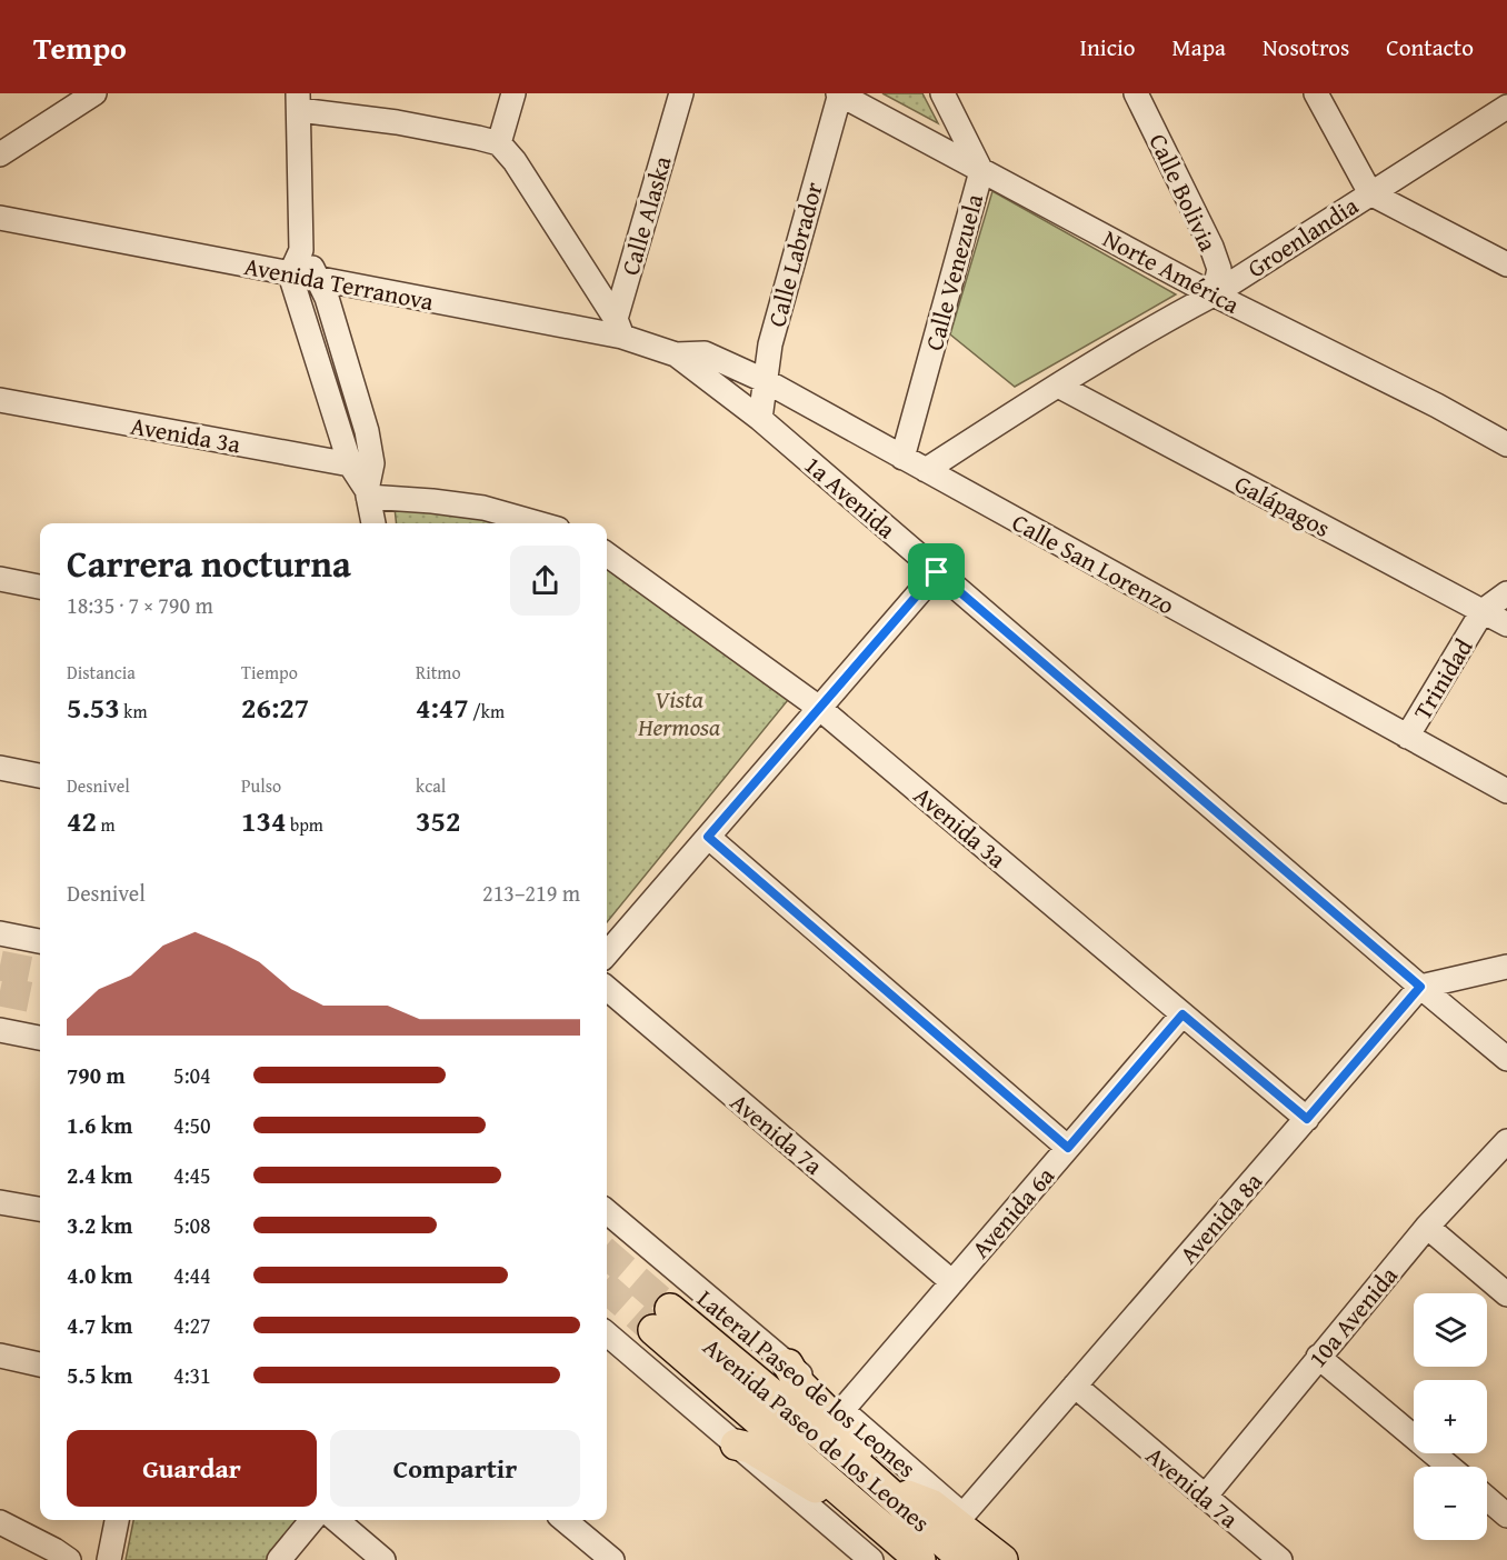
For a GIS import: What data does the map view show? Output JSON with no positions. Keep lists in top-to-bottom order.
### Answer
{
  "streets": {
    "main road": ["Avenida Paseo de los Leones"],
    "street": [
      "Calle Bolivia",
      "Calle Alaska",
      "Groenlandia",
      "Calle Labrador",
      "Norte América",
      "Calle Venezuela",
      "Avenida Terranova",
      "Avenida 3a",
      "1a Avenida",
      "Galápagos",
      "Calle San Lorenzo",
      "Trinidad",
      "Avenida 7a",
      "Avenida 6a",
      "Avenida 8a",
      "10a Avenida",
      "Lateral Paseo de los Leones"
    ]
  },
  "crossings": [
    ["Calle Bolivia", "Groenlandia"],
    ["Calle Bolivia", "Norte América"],
    ["Calle Alaska", "Avenida Terranova"],
    ["Groenlandia", "Norte América"],
    ["Groenlandia", "Galápagos"],
    ["Groenlandia", "Calle San Lorenzo"],
    ["Calle Labrador", "Norte América"],
    ["Calle Labrador", "1a Avenida"],
    ["Calle Labrador", "Calle San Lorenzo"],
    ["Norte América", "Calle Venezuela"],
    ["Calle Venezuela", "Calle San Lorenzo"],
    ["Avenida Terranova", "1a Avenida"],
    ["Avenida Terranova", "Calle San Lorenzo"],
    ["Avenida 3a", "Avenida 6a"],
    ["Avenida 3a", "Avenida 8a"],
    ["1a Avenida", "Calle San Lorenzo"],
    ["1a Avenida", "Avenida 8a"],
    ["Galápagos", "Trinidad"],
    ["Calle San Lorenzo", "Trinidad"],
    ["Avenida 7a", "Avenida 6a"],
    ["Avenida 7a", "Avenida 8a"],
    ["Avenida 7a", "10a Avenida"],
    ["Avenida 6a", "Lateral Paseo de los Leones"],
    ["Avenida 8a", "Lateral Paseo de los Leones"]
  ],
  "parks": ["Vista Hermosa"],
  "page": {
    "header": "Tempo",
    "nav": [
      "Inicio",
      "Mapa",
      "Nosotros",
      "Contacto"
    ],
    "heading": ["Carrera nocturna", "18:35 · 7 × 790 m"],
    "stats": [
      ["Distancia", "5.53 km"],
      ["Tiempo", "26:27"],
      ["Ritmo", "4:47 /km"],
      ["Desnivel", "42 m"],
      ["Pulso", "134 bpm"],
      ["kcal", "352"]
    ],
    "chart": ["Desnivel", "213–219 m"],
    "list": [
      {
        "name": "790 m",
        "note": "5:04"
      },
      {
        "name": "1.6 km",
        "note": "4:50"
      },
      {
        "name": "2.4 km",
        "note": "4:45"
      },
      {
        "name": "3.2 km",
        "note": "5:08"
      },
      {
        "name": "4.0 km",
        "note": "4:44"
      },
      {
        "name": "4.7 km",
        "note": "4:27"
      },
      {
        "name": "5.5 km",
        "note": "4:31"
      }
    ],
    "map_buttons": ["+", "−"],
    "buttons": ["Guardar", "Compartir"]
  }
}
